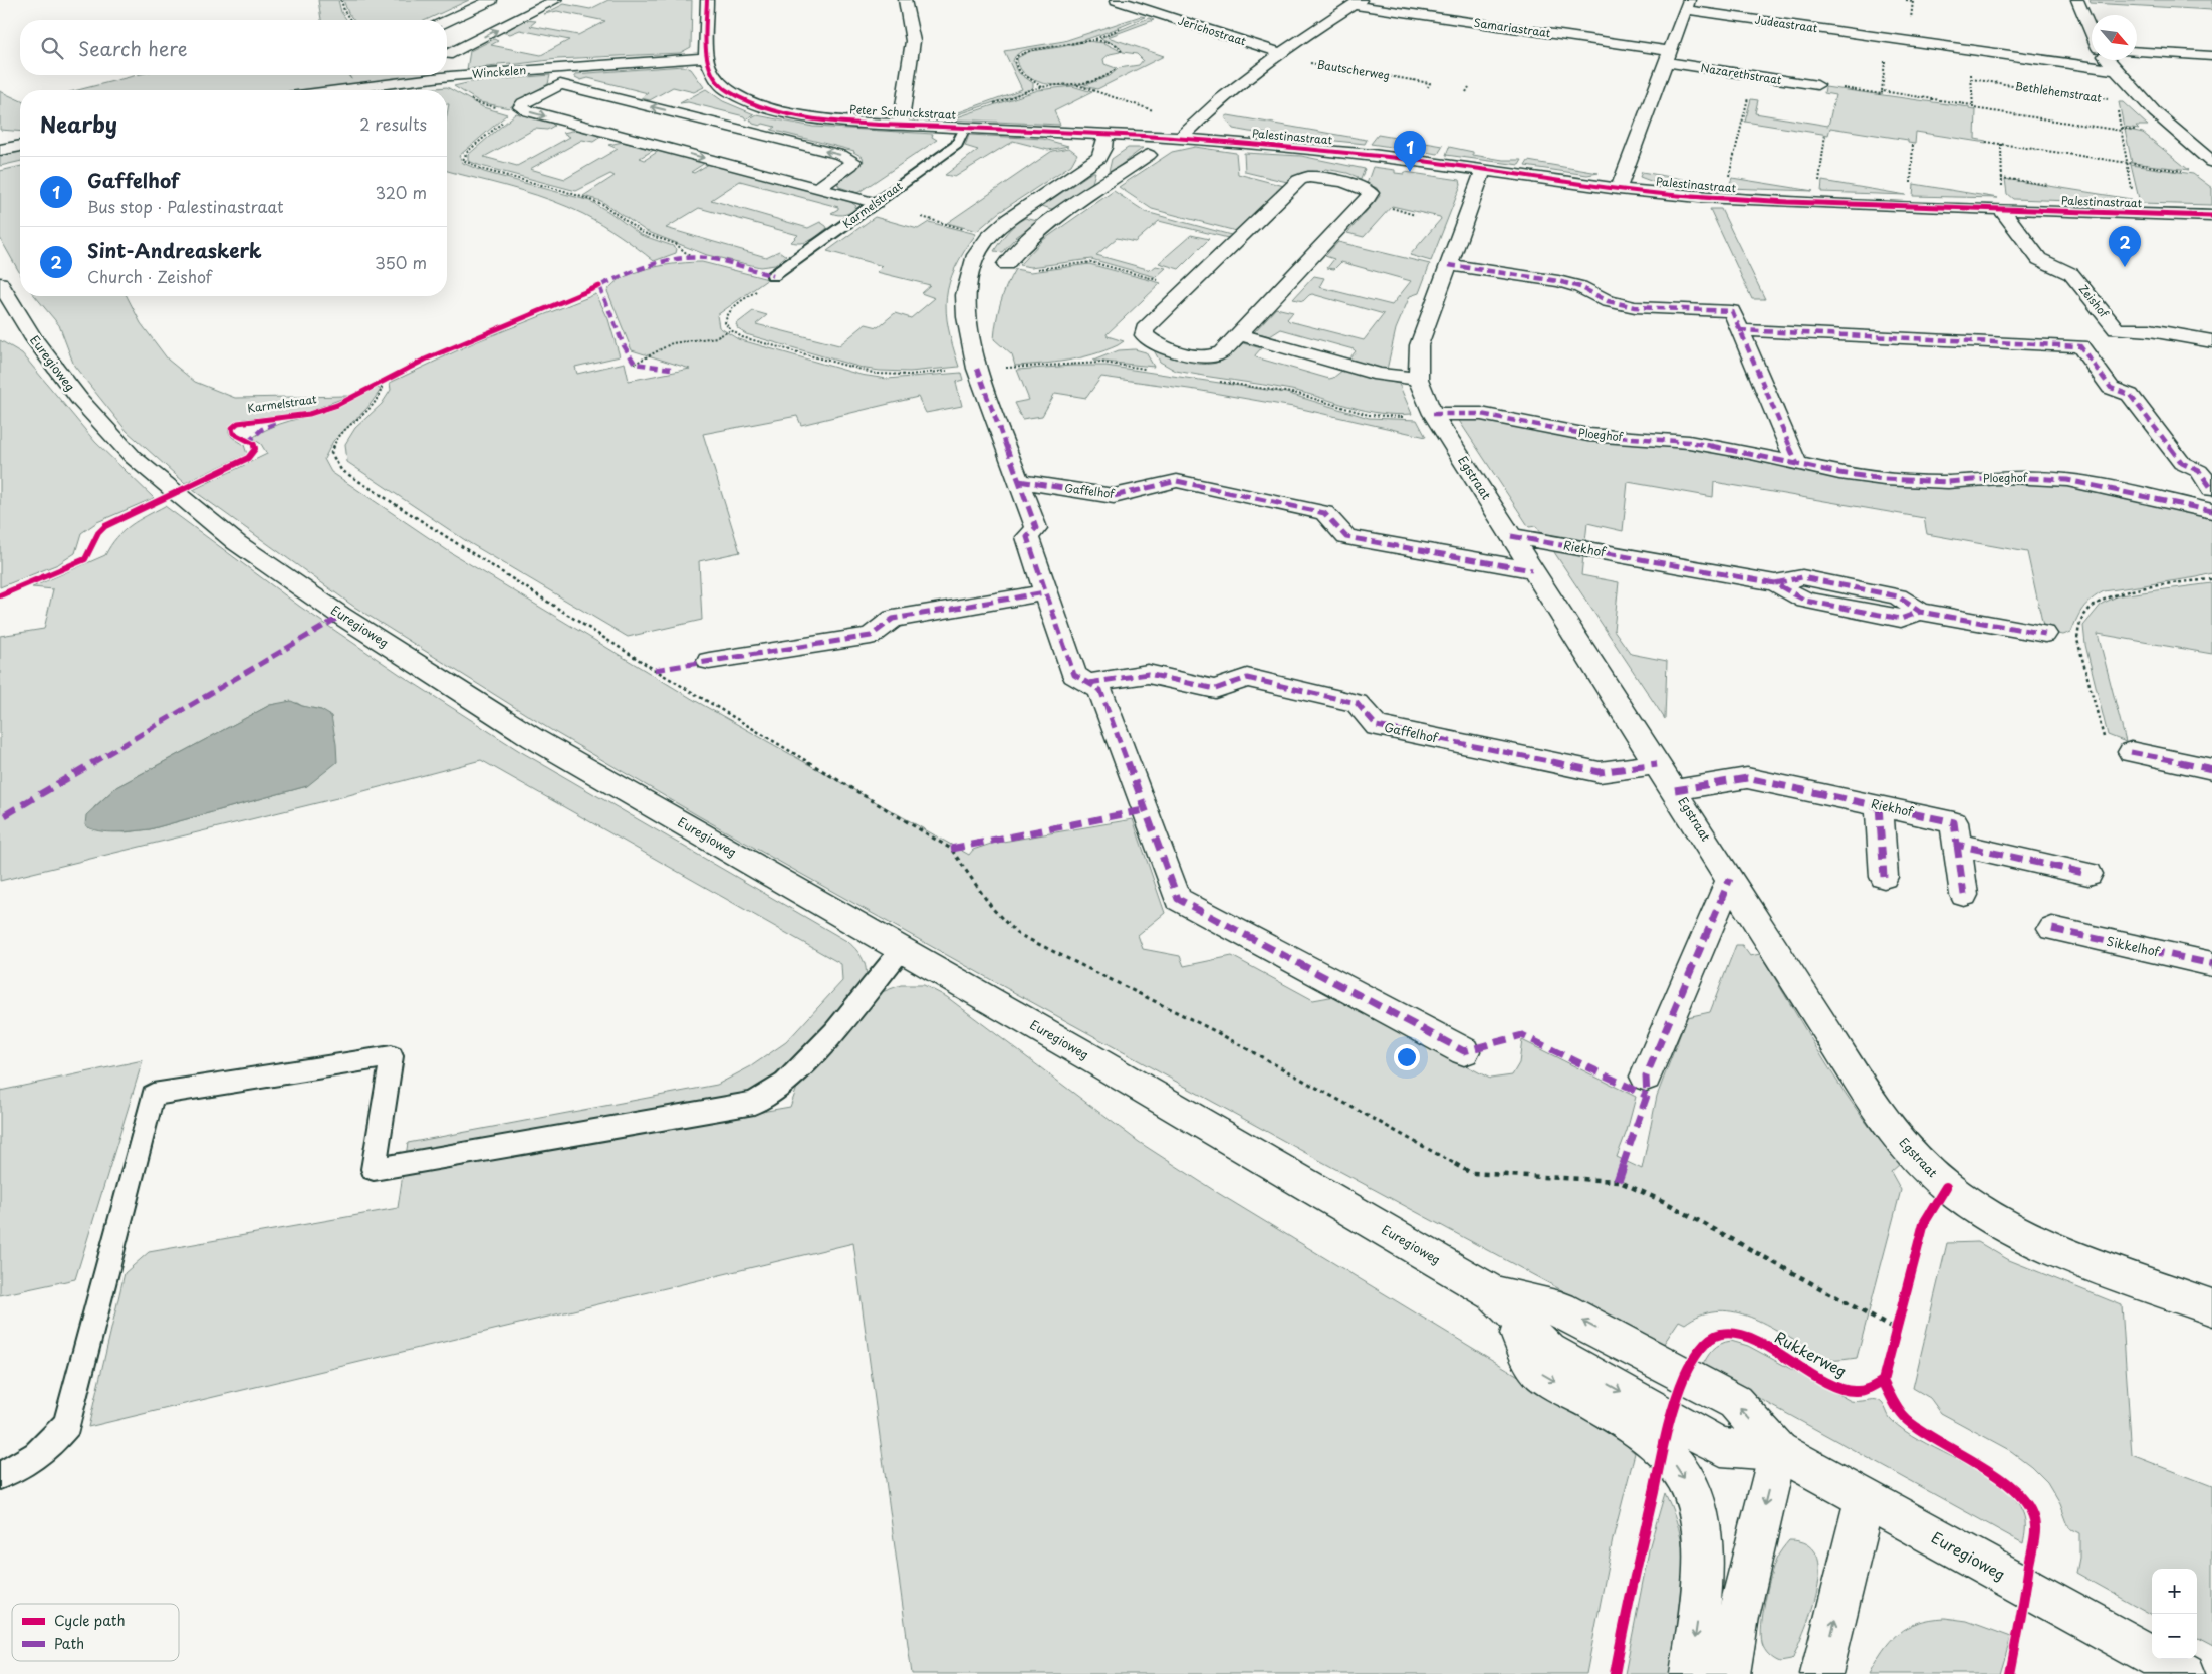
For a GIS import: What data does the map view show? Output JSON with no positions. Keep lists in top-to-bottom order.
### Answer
{
  "streets": {
    "street": [
      "Judeastraat",
      "Samariastraat",
      "Jerichostraat",
      "Winckelen",
      "Nazarethstraat",
      "Peter Schunckstraat",
      "Palestinastraat",
      "Zeishof",
      "Euregioweg",
      "Ploeghof",
      "Egstraat",
      "Gaffelhof",
      "Riekhof",
      "Sikkelhof"
    ],
    "lane": ["Karmelstraat"],
    "path": ["Bautscherweg", "Bethlehemstraat"],
    "cycle path": ["Rukkerweg"]
  },
  "crossings": [
    ["Samariastraat", "Nazarethstraat"],
    ["Jerichostraat", "Bautscherweg"],
    ["Winckelen", "Peter Schunckstraat"],
    ["Nazarethstraat", "Palestinastraat"],
    ["Peter Schunckstraat", "Palestinastraat"],
    ["Peter Schunckstraat", "Karmelstraat"],
    ["Palestinastraat", "Zeishof"],
    ["Palestinastraat", "Egstraat"],
    ["Ploeghof", "Egstraat"],
    ["Egstraat", "Gaffelhof"],
    ["Egstraat", "Riekhof"]
  ],
  "legend": ["Cycle path", "Path"],
  "north": "bottom right",
  "page": {
    "search": "Search here",
    "heading": ["Nearby", "2 results"],
    "pins": ["1", "2"],
    "list": [
      {
        "mark": "1",
        "name": "Gaffelhof",
        "note": "Bus stop · Palestinastraat",
        "value": "320 m"
      },
      {
        "mark": "2",
        "name": "Sint-Andreaskerk",
        "note": "Church · Zeishof",
        "value": "350 m"
      }
    ],
    "map_buttons": ["+", "−"]
  }
}
